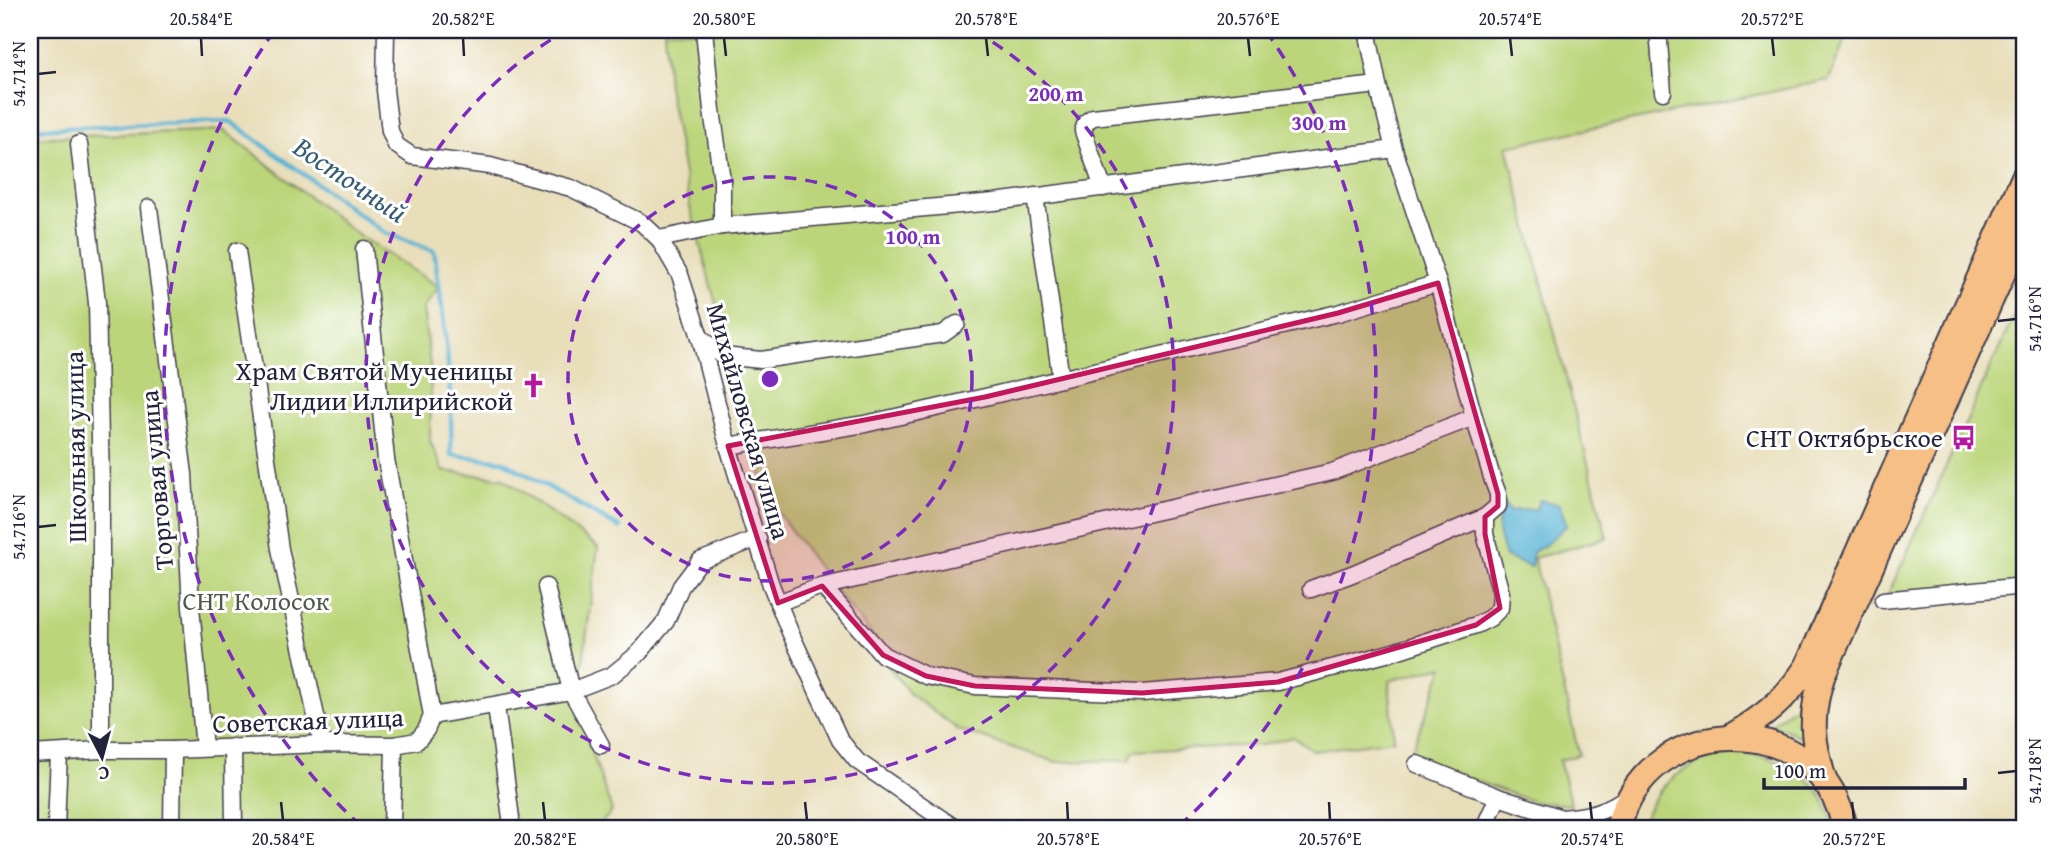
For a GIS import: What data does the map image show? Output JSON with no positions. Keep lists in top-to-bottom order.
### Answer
{
  "streets": {
    "street": [
      "Михайловская улица",
      "Школьная улица",
      "Торговая улица",
      "Советская улица"
    ]
  },
  "crossings": [
    ["Михайловская улица", "Советская улица"],
    ["Школьная улица", "Советская улица"],
    ["Торговая улица", "Советская улица"]
  ],
  "water": ["Восточный"],
  "parks": ["СНТ Колосок"],
  "places": {
    "church": ["Храм Святой Мученицы Лидии Иллирийской"],
    "bus stop": ["СНТ Октябрьское"]
  },
  "scale_bar": "100 m",
  "north": "bottom",
  "coordinates": [
    "20.584°E",
    "20.582°E",
    "20.580°E",
    "20.578°E",
    "20.576°E",
    "20.574°E",
    "20.572°E",
    "54.714°N",
    "54.716°N",
    "54.718°N"
  ],
  "rings": ["200 m", "300 m", "100 m"]
}
